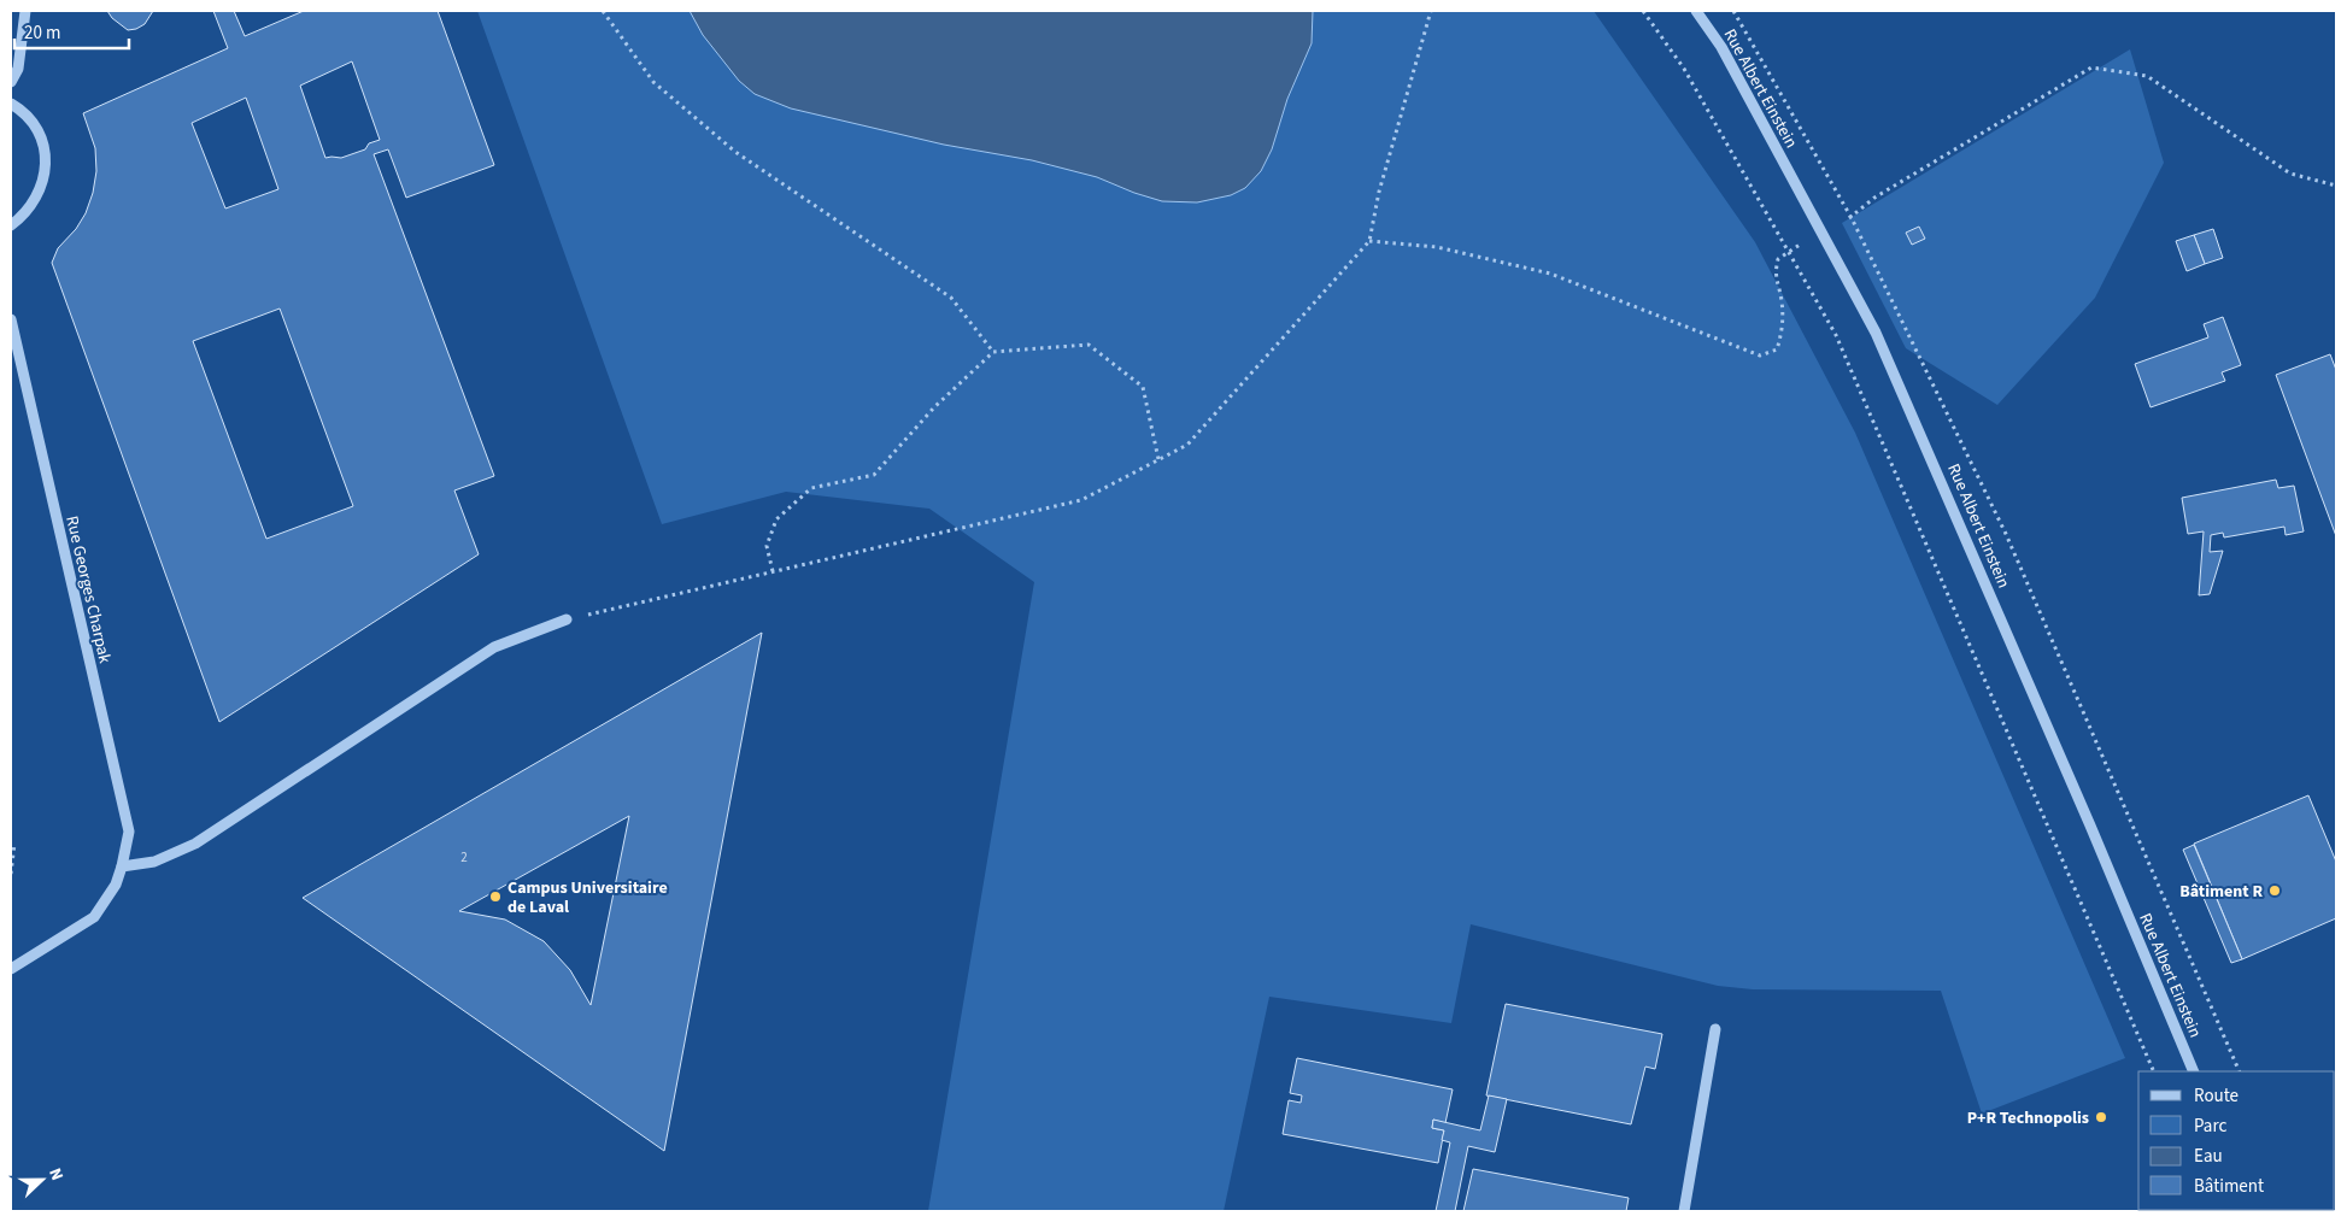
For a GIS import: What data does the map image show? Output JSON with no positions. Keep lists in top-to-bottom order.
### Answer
{
  "streets": {
    "street": ["Rue Albert Einstein", "Rue Georges Charpak"]
  },
  "places": ["Bâtiment R", "Campus Universitaire de Laval", "P+R Technopolis"],
  "house_numbers": ["2"],
  "legend": [
    "Route",
    "Parc",
    "Eau",
    "Bâtiment"
  ],
  "scale_bar": "20 m",
  "north": "right"
}
